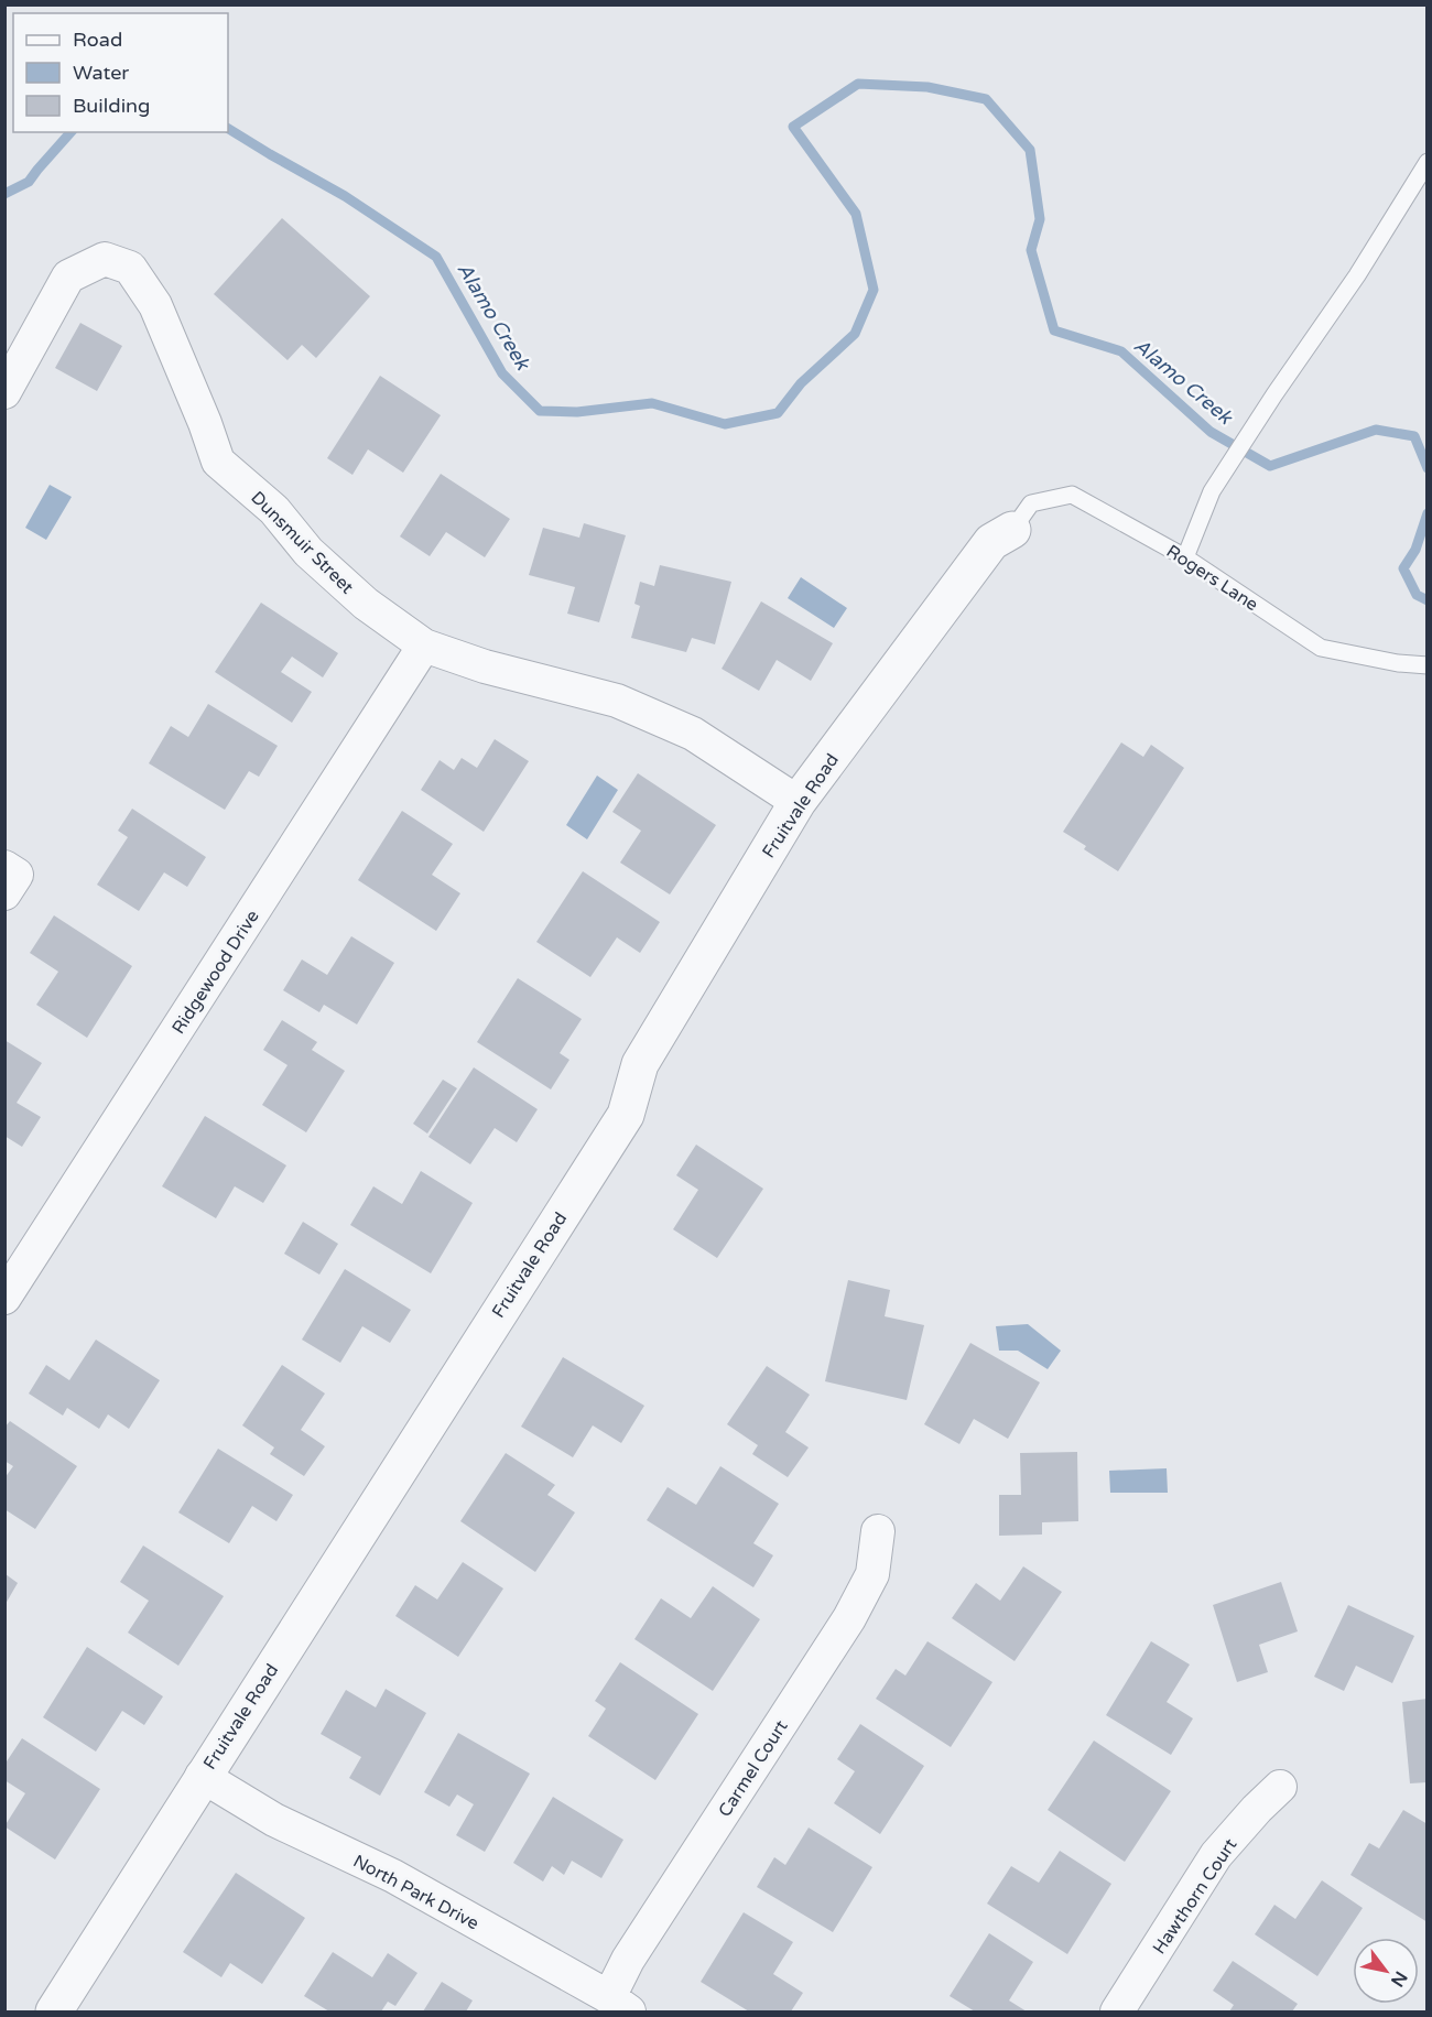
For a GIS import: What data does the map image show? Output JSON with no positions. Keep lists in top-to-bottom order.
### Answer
{
  "streets": {
    "street": [
      "Dunsmuir Street",
      "Fruitvale Road",
      "Ridgewood Drive",
      "Carmel Court",
      "North Park Drive",
      "Hawthorn Court"
    ],
    "lane": ["Rogers Lane"]
  },
  "crossings": [
    ["Dunsmuir Street", "Fruitvale Road"],
    ["Dunsmuir Street", "Ridgewood Drive"],
    ["Rogers Lane", "Fruitvale Road"],
    ["Fruitvale Road", "North Park Drive"],
    ["Carmel Court", "North Park Drive"]
  ],
  "water": ["Alamo Creek"],
  "legend": ["Road", "Water", "Building"],
  "north": "bottom right"
}
